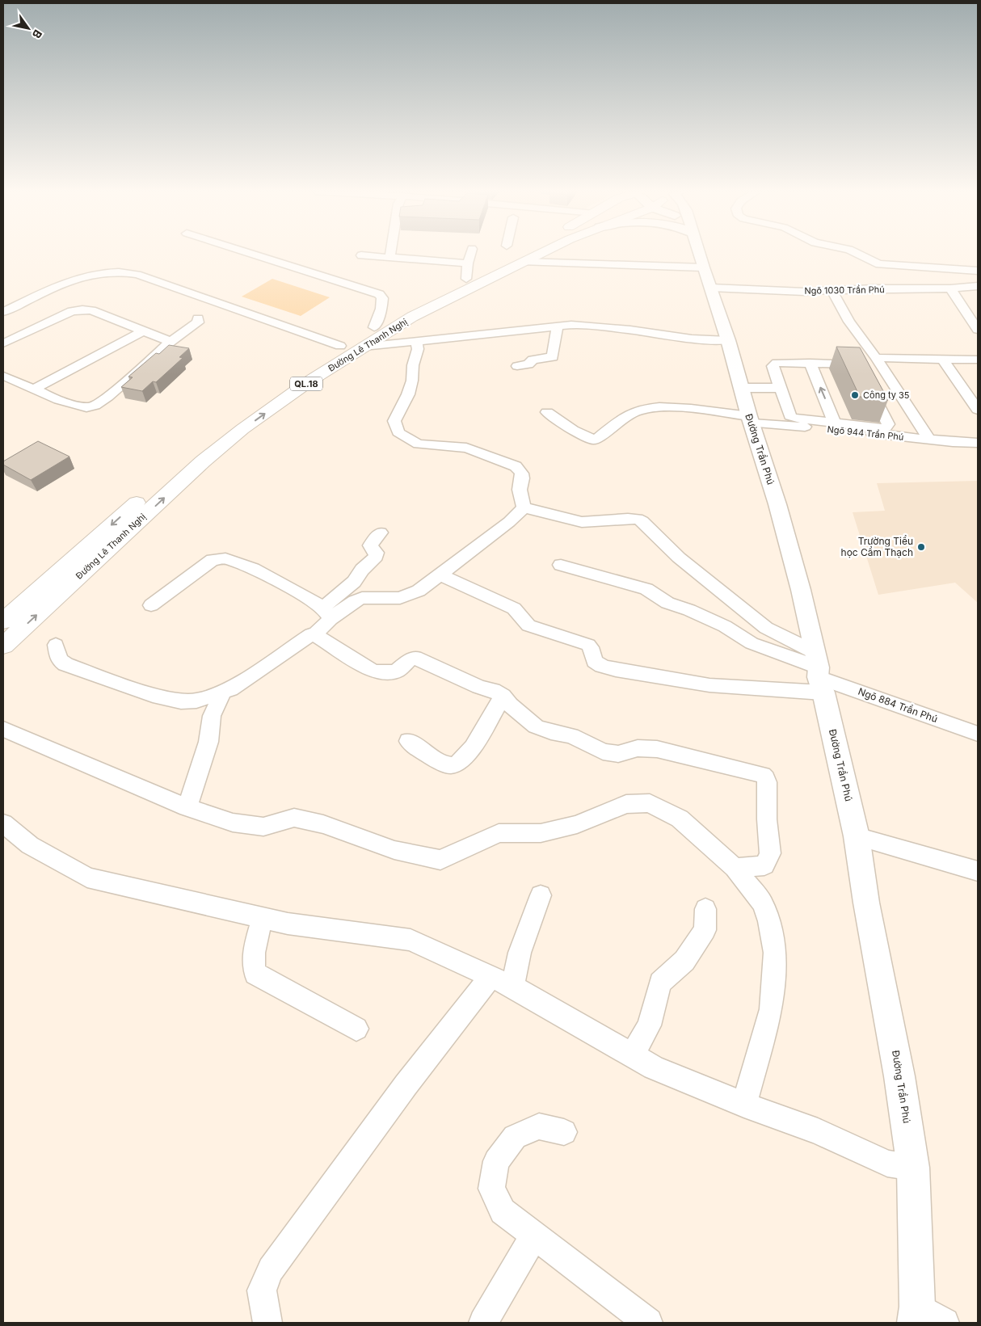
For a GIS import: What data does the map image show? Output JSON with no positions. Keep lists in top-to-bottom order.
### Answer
{
  "streets": {
    "highway": ["Đường Lê Thanh Nghị", "QL.18"],
    "main road": ["Đường Trần Phú"],
    "street": ["Ngõ 1030 Trần Phú", "Ngõ 944 Trần Phú", "Ngõ 884 Trần Phú"]
  },
  "crossings": [
    ["Ngõ 1030 Trần Phú", "Đường Lê Thanh Nghị"],
    ["Ngõ 1030 Trần Phú", "Đường Trần Phú"],
    ["Ngõ 944 Trần Phú", "Đường Trần Phú"],
    ["Đường Trần Phú", "Ngõ 884 Trần Phú"]
  ],
  "places": ["Công ty 35", "Trường Tiểu học Cẩm Thạch"],
  "north": "bottom right"
}
